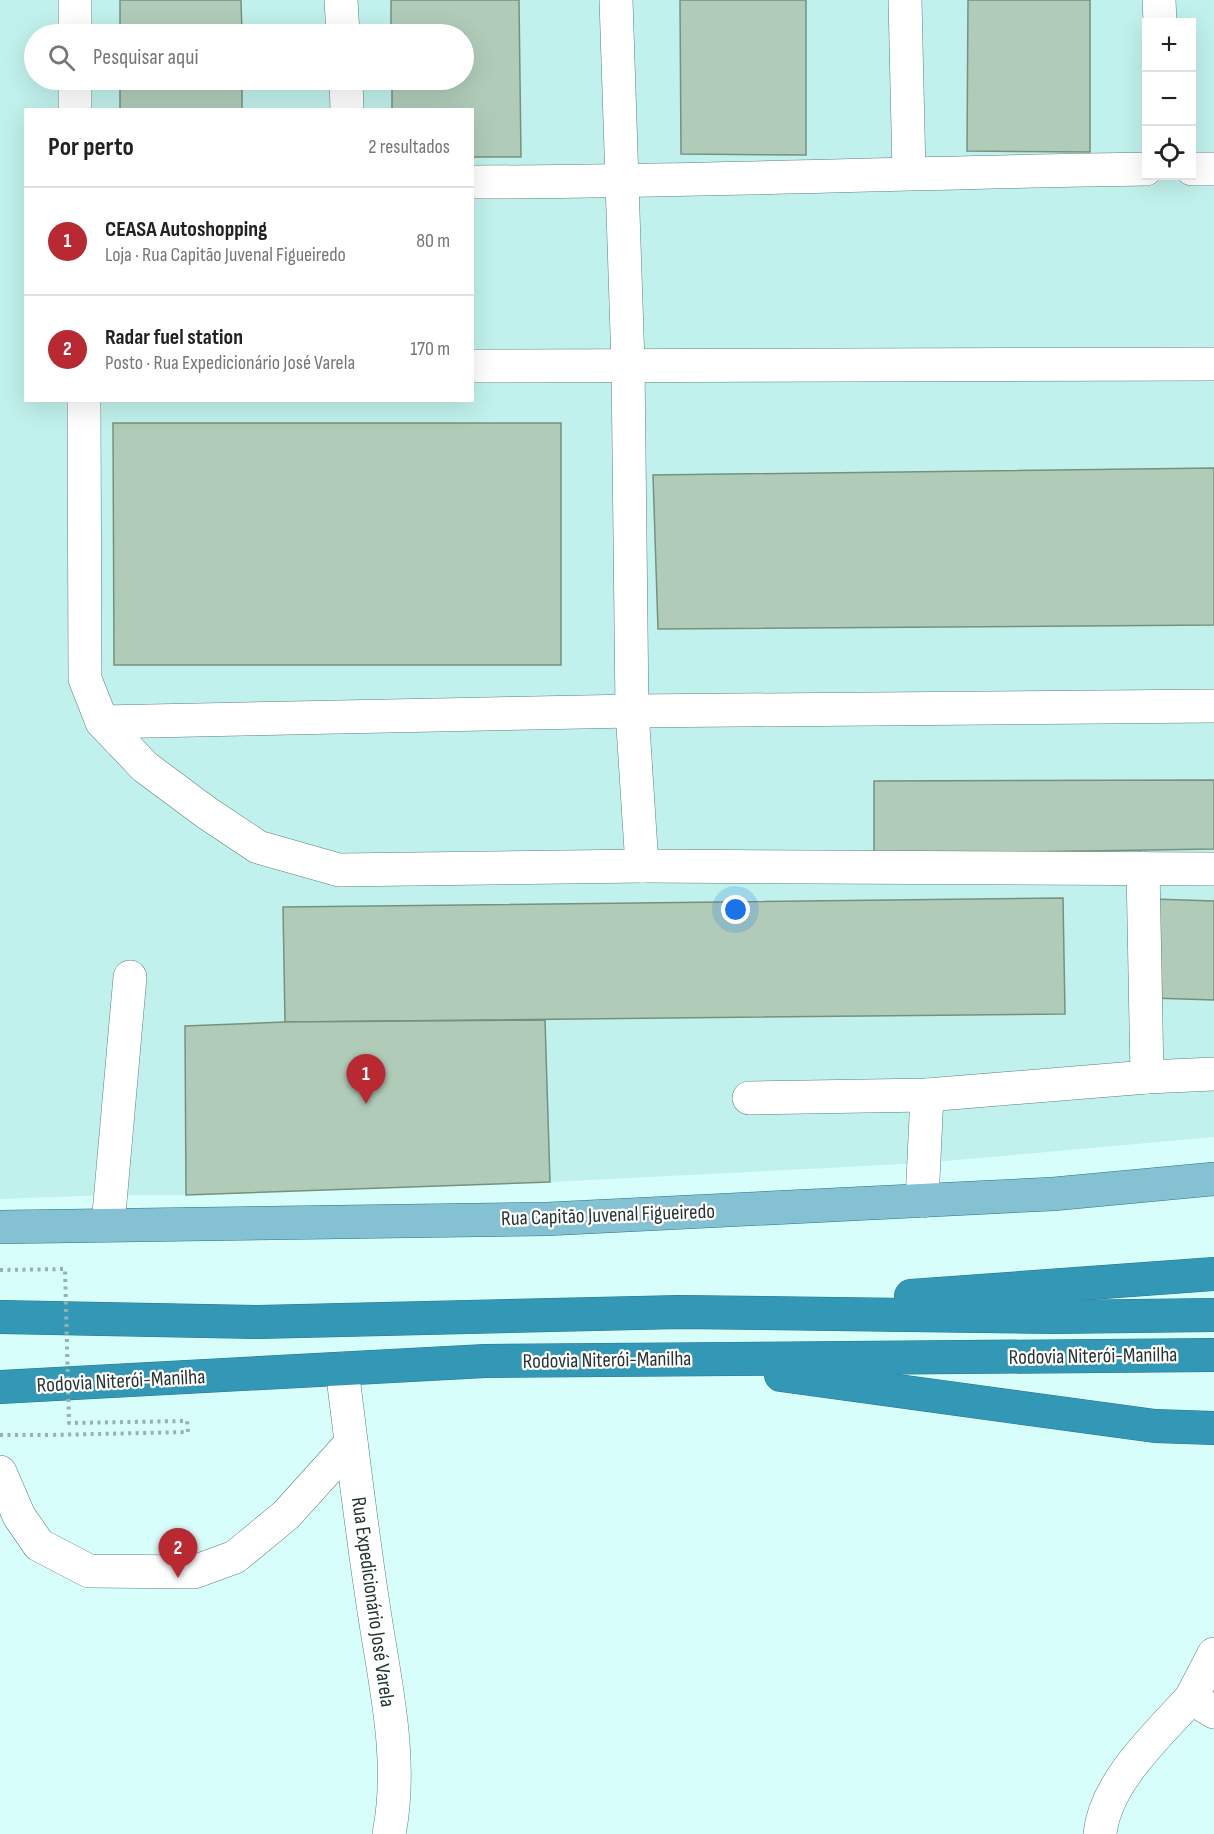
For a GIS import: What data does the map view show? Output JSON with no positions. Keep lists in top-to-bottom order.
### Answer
{
  "streets": {
    "highway": ["Rodovia Niterói-Manilha"],
    "main road": ["Rua Capitão Juvenal Figueiredo"],
    "street": ["Rua Expedicionário José Varela"]
  },
  "crossings": [
    ["Rodovia Niterói-Manilha", "Rua Expedicionário José Varela"]
  ],
  "page": {
    "map_buttons": ["+", "−"],
    "search": "Pesquisar aqui",
    "heading": ["Por perto", "2 resultados"],
    "list": [
      {
        "mark": "1",
        "name": "CEASA Autoshopping",
        "note": "Loja · Rua Capitão Juvenal Figueiredo",
        "value": "80 m"
      },
      {
        "mark": "2",
        "name": "Radar fuel station",
        "note": "Posto · Rua Expedicionário José Varela",
        "value": "170 m"
      }
    ],
    "pins": ["1", "2"]
  }
}
